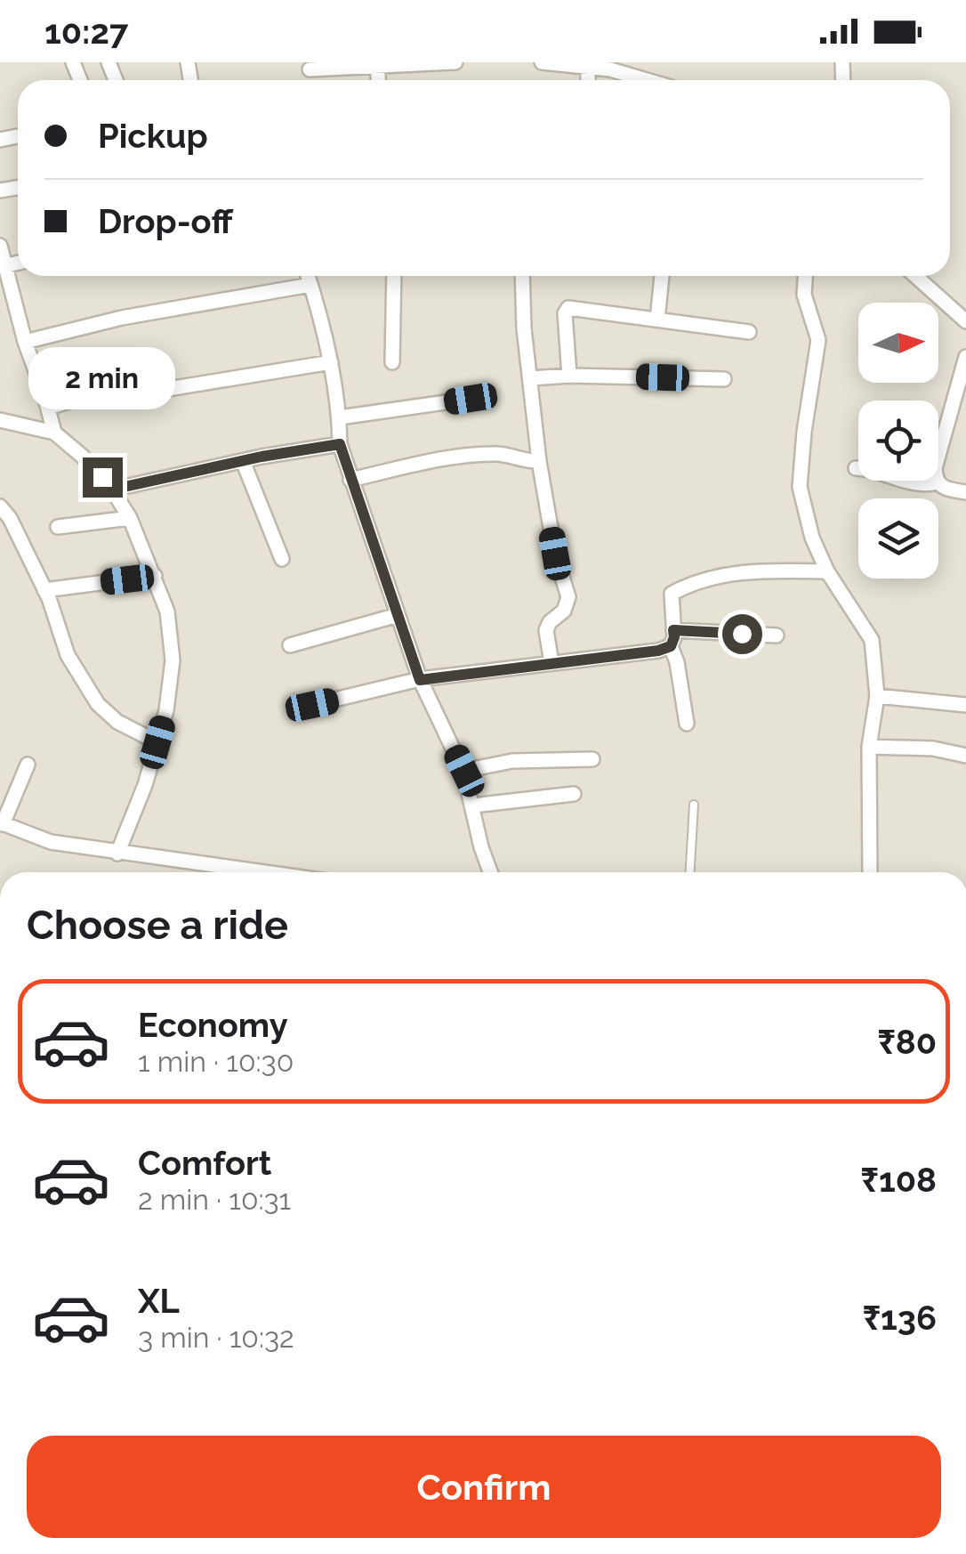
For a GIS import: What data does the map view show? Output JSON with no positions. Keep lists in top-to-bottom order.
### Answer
{
  "north": "right",
  "page": {
    "status": "10:27",
    "banner": ["Pickup", "Drop-off"],
    "bubble": "2 min",
    "heading": "Choose a ride",
    "list": [
      {
        "name": "Economy",
        "note": "1 min · 10:30",
        "value": "₹80"
      },
      {
        "name": "Comfort",
        "note": "2 min · 10:31",
        "value": "₹108"
      },
      {
        "name": "XL",
        "note": "3 min · 10:32",
        "value": "₹136"
      }
    ],
    "buttons": "Confirm"
  }
}
